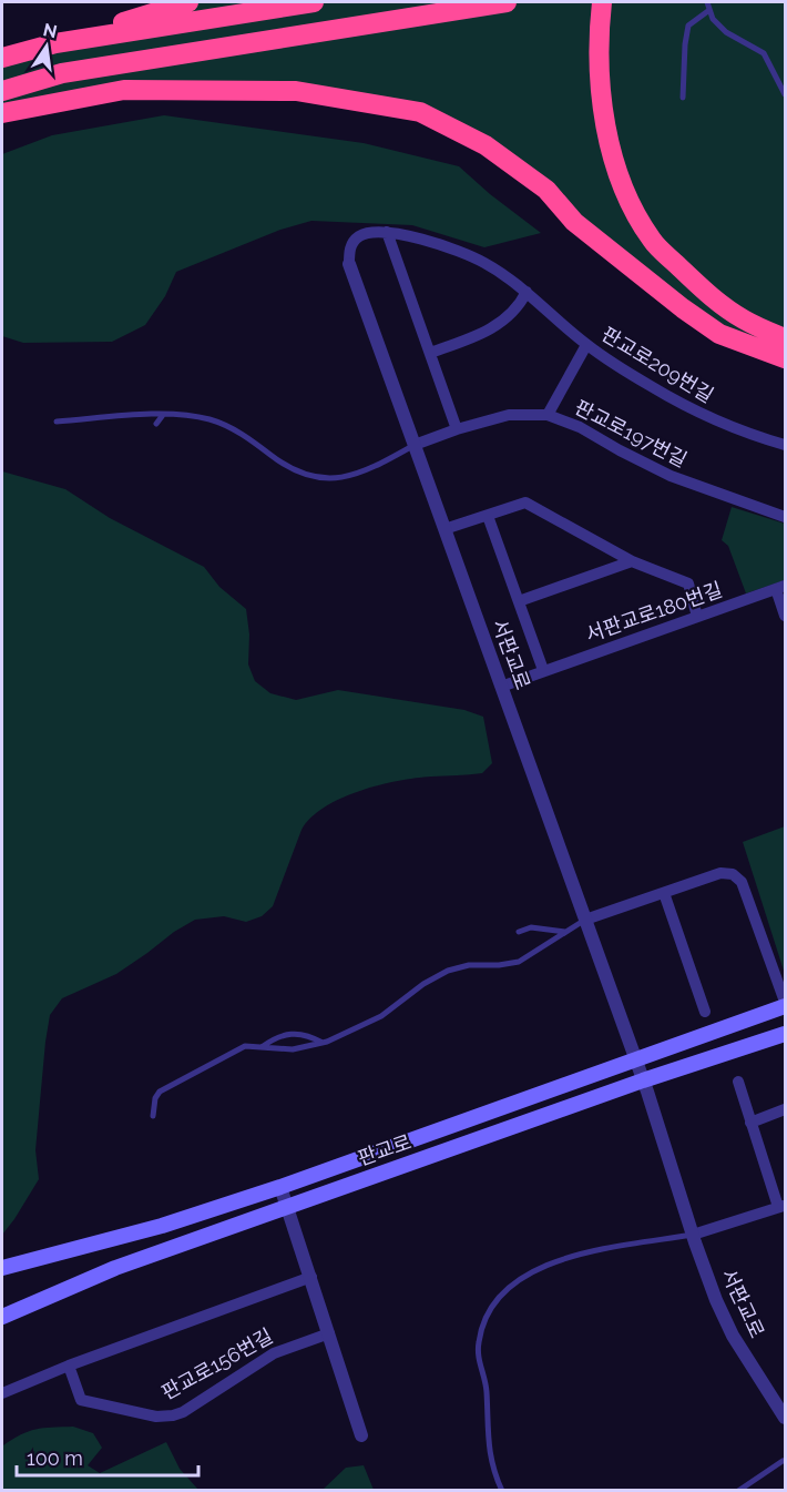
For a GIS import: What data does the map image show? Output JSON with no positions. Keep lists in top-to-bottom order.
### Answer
{
  "streets": {
    "main road": ["판교로"],
    "street": [
      "판교로209번길",
      "판교로197번길",
      "서판교로180번길",
      "서판교로",
      "판교로156번길"
    ]
  },
  "crossings": [
    ["판교로209번길", "서판교로"],
    ["판교로197번길", "서판교로"],
    ["서판교로180번길", "서판교로"],
    ["서판교로", "판교로"]
  ],
  "scale_bar": "100 m",
  "north": "top"
}
